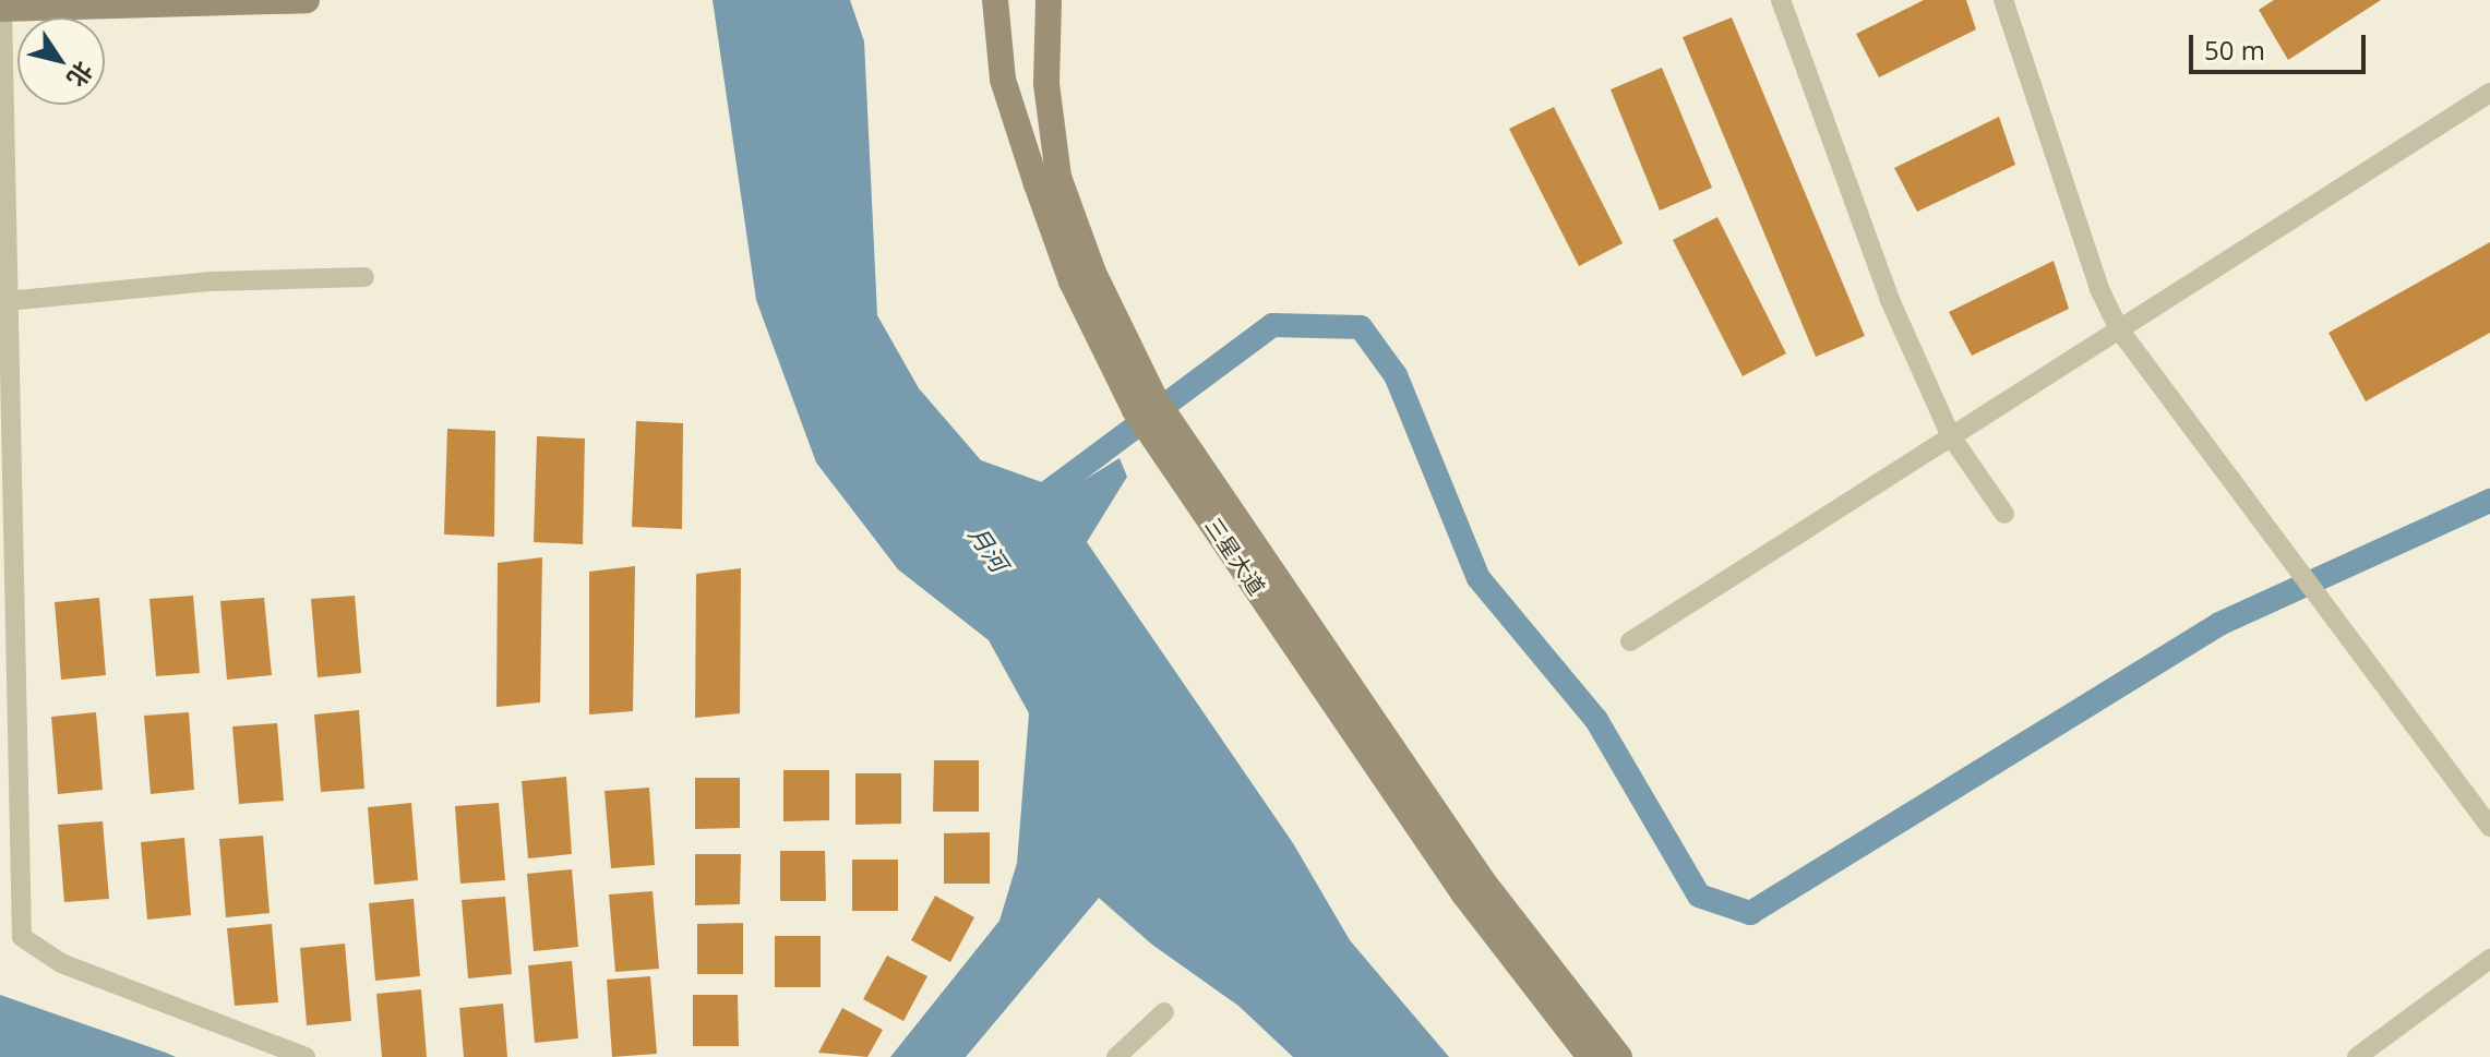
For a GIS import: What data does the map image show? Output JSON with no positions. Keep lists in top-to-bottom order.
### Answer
{
  "streets": {
    "street": ["三星大道"]
  },
  "water": ["月河"],
  "scale_bar": "50 m",
  "north": "bottom right"
}
